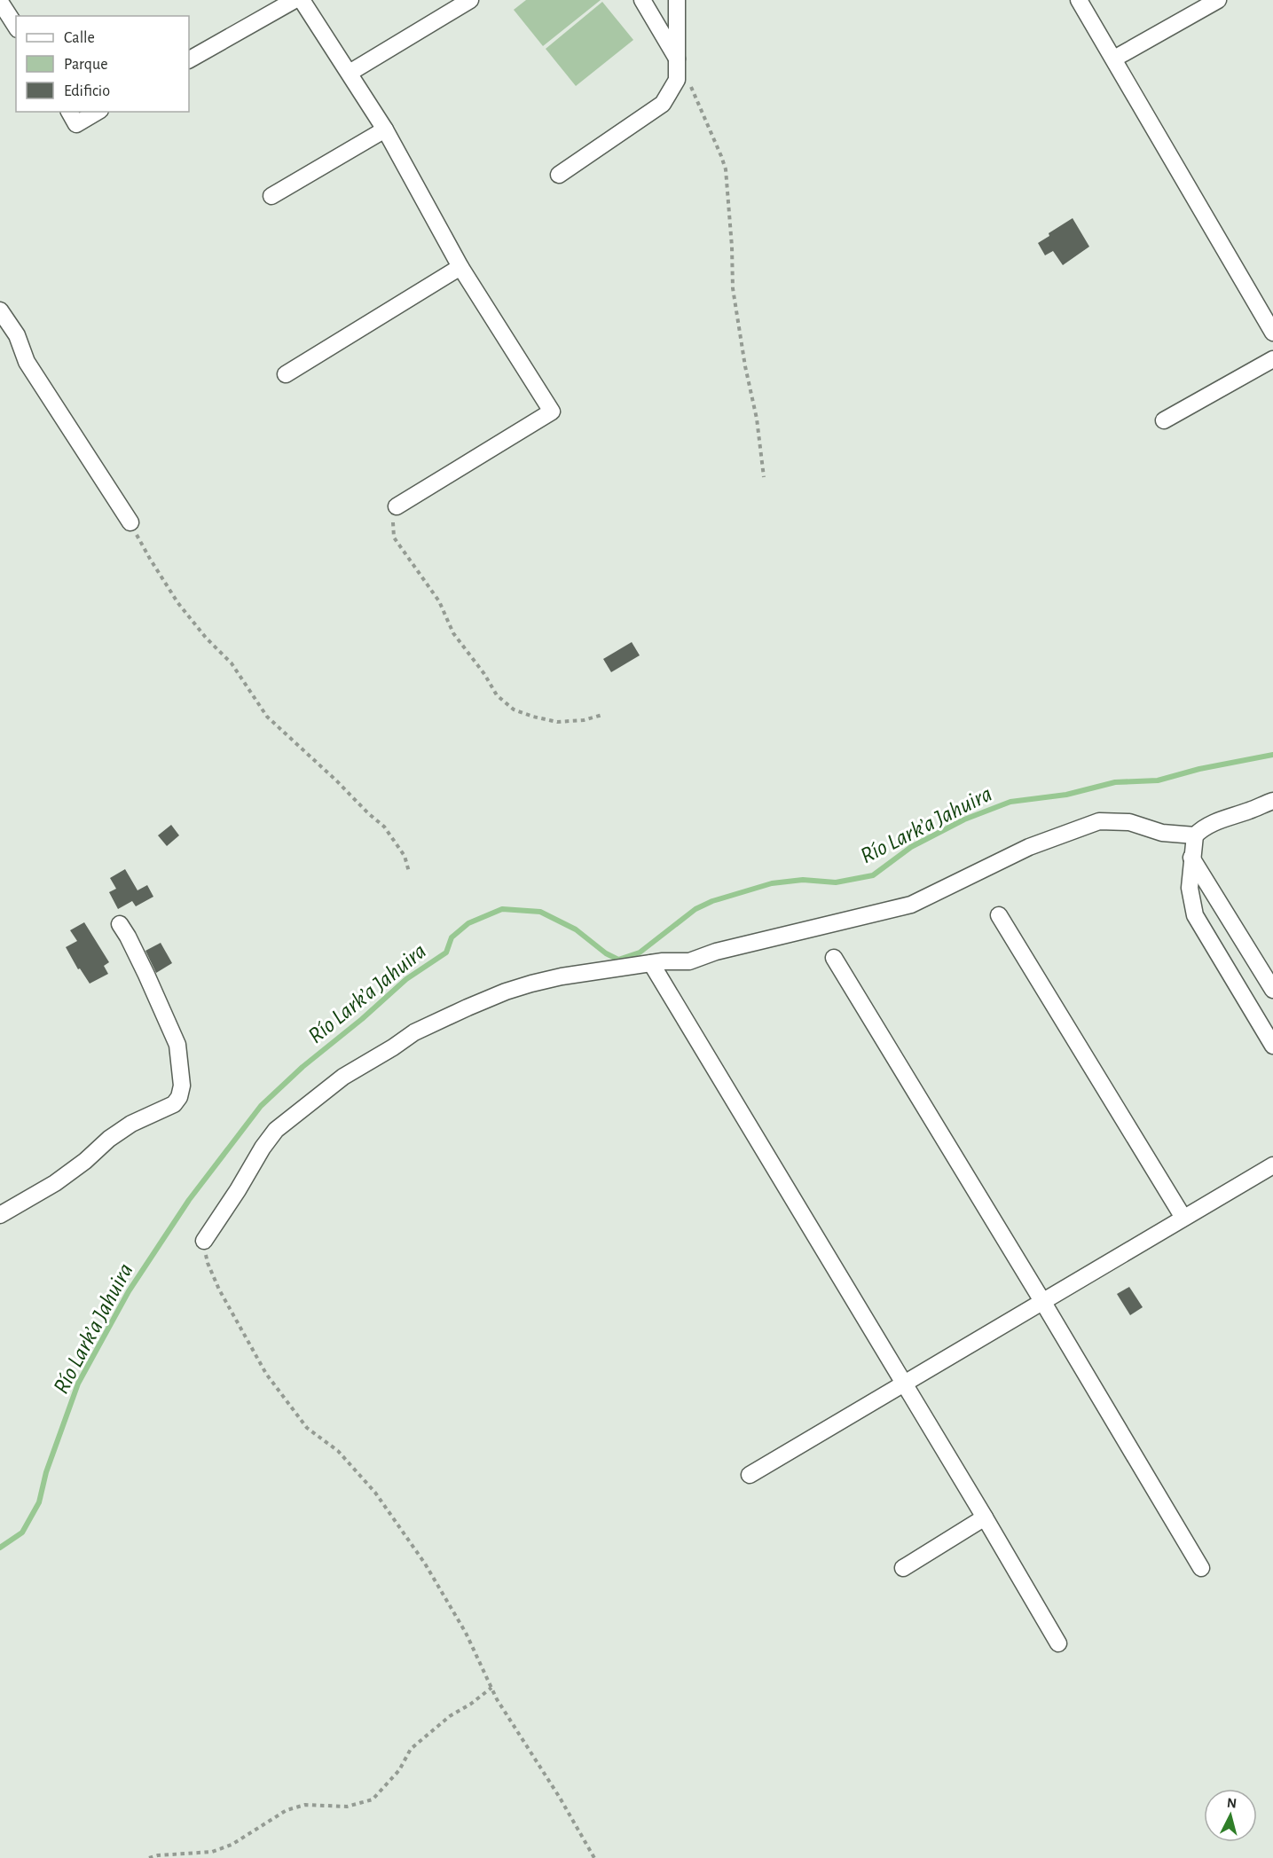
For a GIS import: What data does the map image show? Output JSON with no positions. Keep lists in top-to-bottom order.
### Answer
{
  "water": ["Río Lark’a Jahuira"],
  "legend": ["Calle", "Parque", "Edificio"],
  "north": "top"
}
